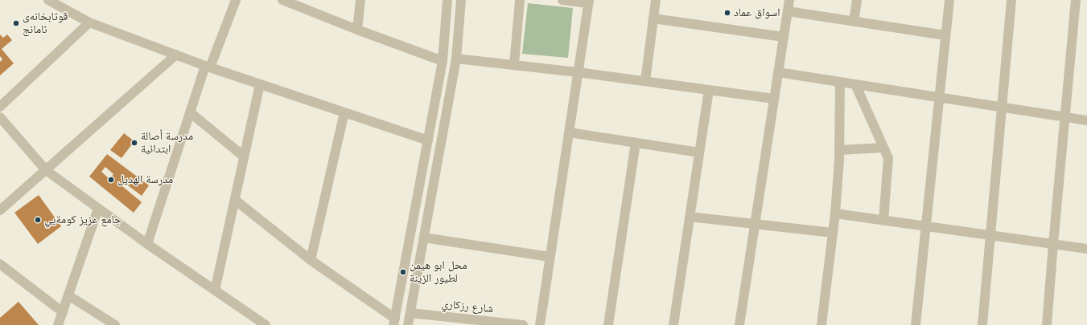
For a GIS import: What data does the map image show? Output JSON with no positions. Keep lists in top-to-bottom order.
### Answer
{
  "streets": {
    "street": ["شارع رزكاري"]
  },
  "places": [
    "اسواق عماد",
    "قوتابخانەى ئامانج",
    "مدرسة أصالة ابتدائية",
    "مدرسة الهديل",
    "جامع عزيز كومةيي",
    "محل ابو هيمن لطيور الزينة"
  ]
}
